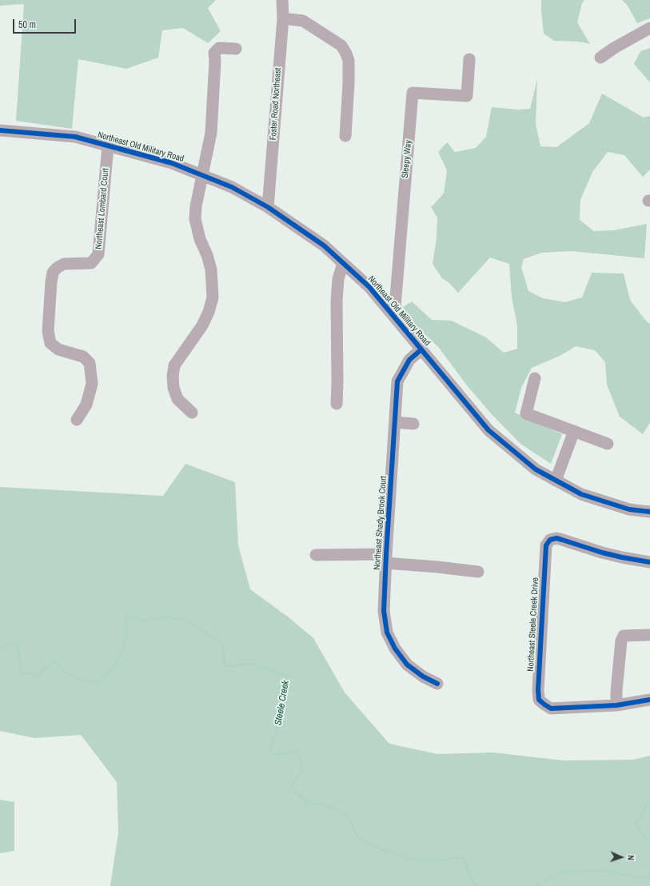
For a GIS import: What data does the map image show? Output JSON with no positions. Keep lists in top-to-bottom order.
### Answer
{
  "streets": {
    "street": [
      "Foster Road Northeast",
      "Northeast Old Military Road",
      "Sleepy Way",
      "Northeast Lombard Court",
      "Northeast Shady Brook Court",
      "Northeast Steele Creek Drive"
    ]
  },
  "crossings": [
    ["Foster Road Northeast", "Northeast Old Military Road"],
    ["Northeast Old Military Road", "Sleepy Way"],
    ["Northeast Old Military Road", "Northeast Lombard Court"],
    ["Northeast Old Military Road", "Northeast Shady Brook Court"]
  ],
  "water": ["Steele Creek"],
  "scale_bar": "50 m",
  "north": "right"
}
